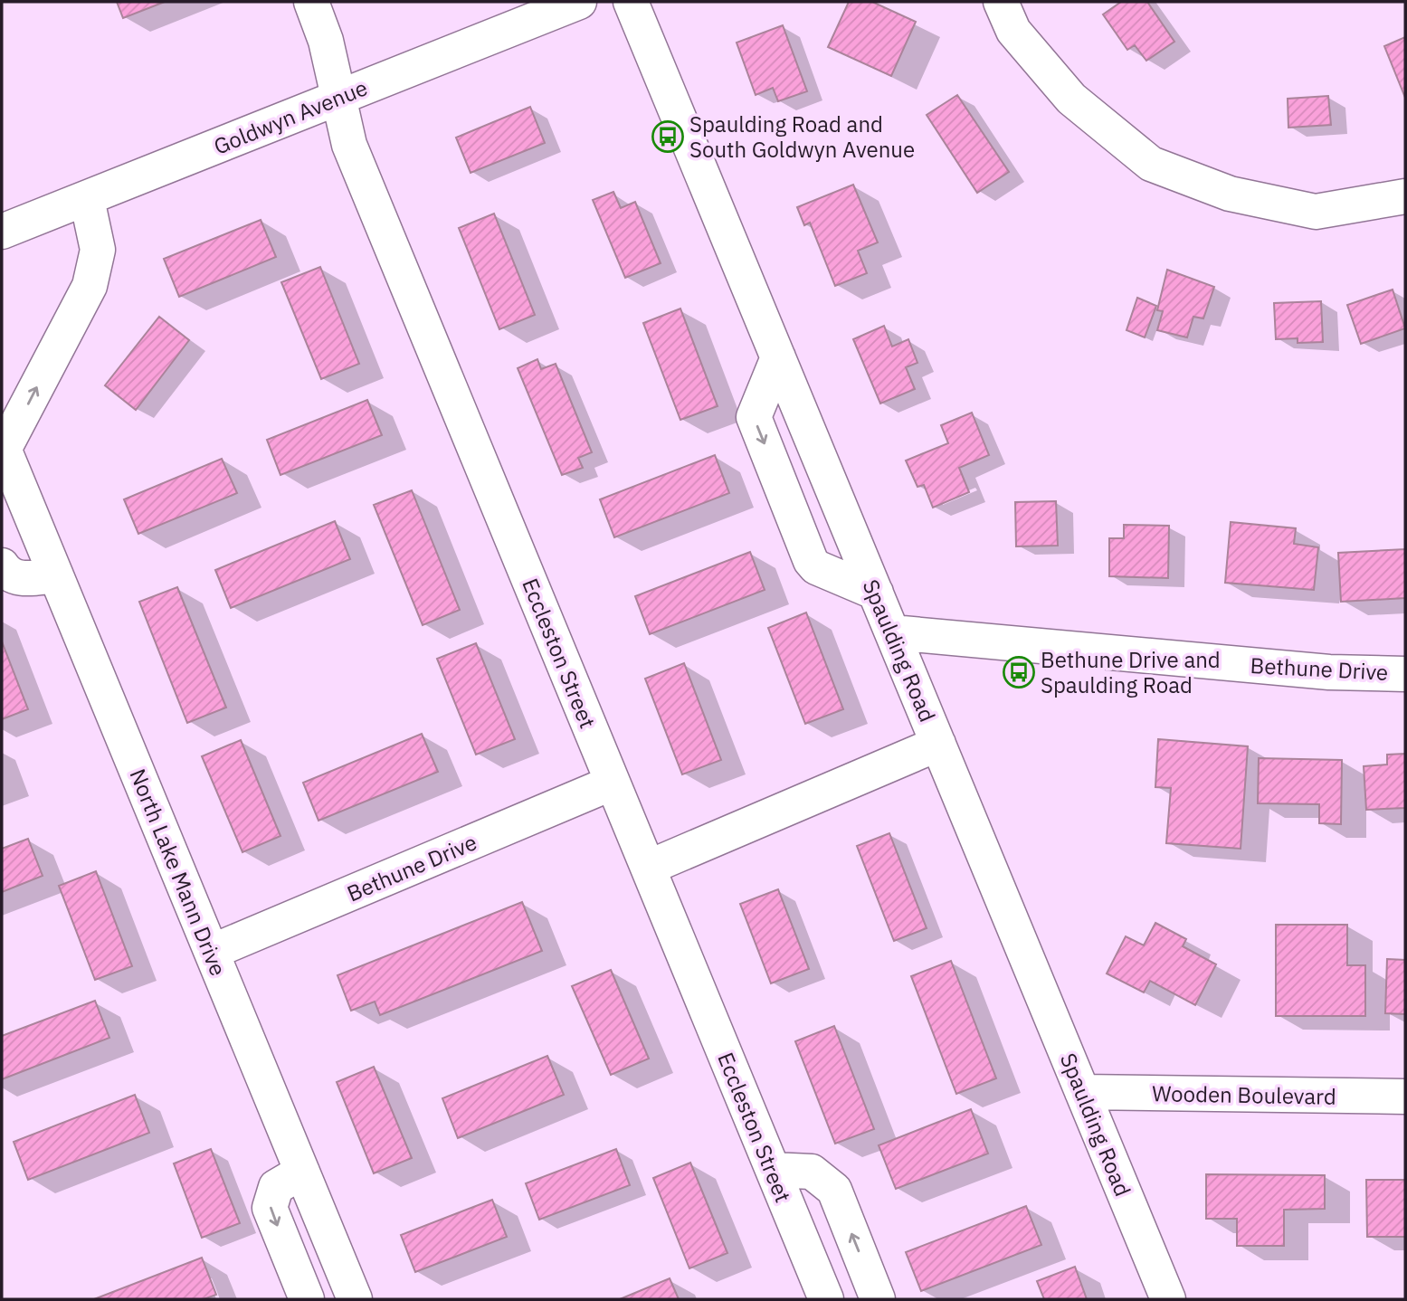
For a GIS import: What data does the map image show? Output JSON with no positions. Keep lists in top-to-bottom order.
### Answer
{
  "streets": {
    "street": [
      "Goldwyn Avenue",
      "Spaulding Road",
      "Eccleston Street",
      "Bethune Drive",
      "North Lake Mann Drive",
      "Wooden Boulevard"
    ]
  },
  "crossings": [
    ["Goldwyn Avenue", "Eccleston Street"],
    ["Spaulding Road", "Bethune Drive"],
    ["Spaulding Road", "Wooden Boulevard"],
    ["Eccleston Street", "Bethune Drive"],
    ["Bethune Drive", "North Lake Mann Drive"]
  ],
  "places": {
    "bus stop": ["Spaulding Road and South Goldwyn Avenue", "Bethune Drive and Spaulding Road"]
  }
}
